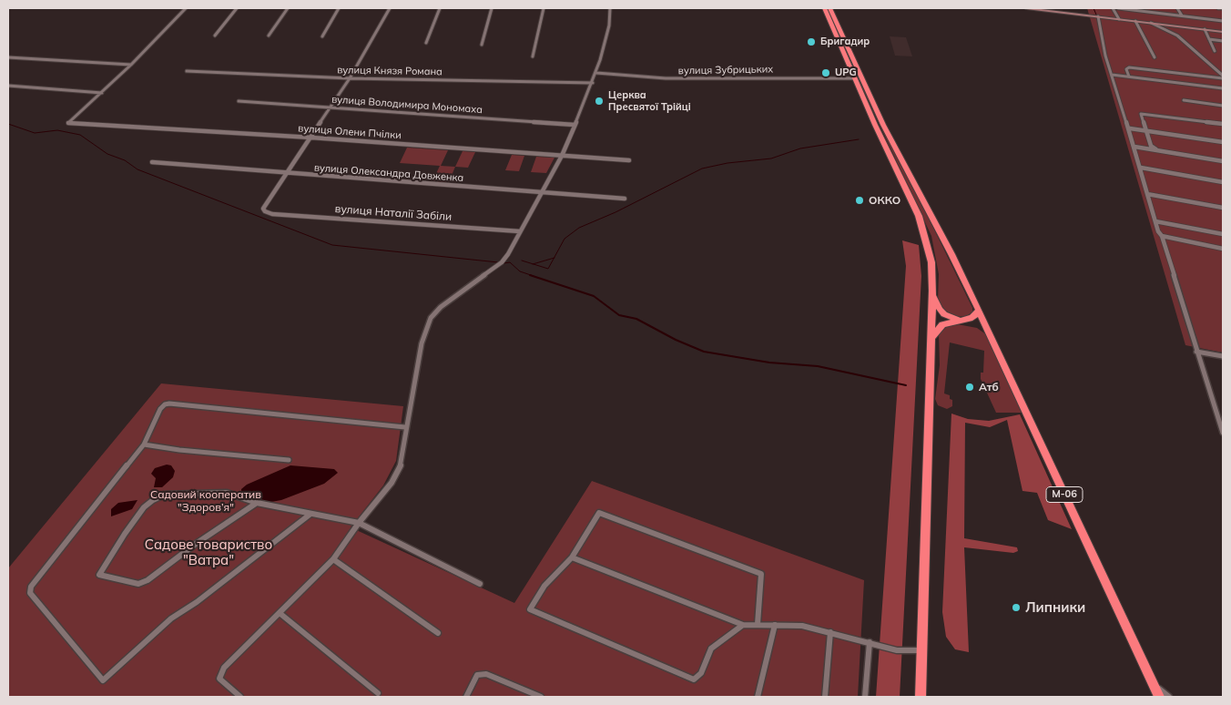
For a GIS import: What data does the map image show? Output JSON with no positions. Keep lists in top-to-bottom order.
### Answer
{
  "streets": {
    "highway": ["М-06"],
    "street": [
      "вулиця Зубрицьких",
      "вулиця Князя Романа",
      "вулиця Володимира Мономаха",
      "вулиця Олени Пчілки",
      "вулиця Олександра Довженка",
      "вулиця Наталії Забіли"
    ]
  },
  "crossings": [
    ["вулиця Зубрицьких", "М-06"],
    ["вулиця Олександра Довженка", "вулиця Наталії Забіли"]
  ],
  "parks": ["Садовий кооператив \"Здоров’я\"", "Садове товариство \"Ватра\""],
  "places": [
    "Бригадир",
    "UPG",
    "Церква Пресвятої Трійці",
    "ОККО",
    "Атб",
    "Липники"
  ]
}
